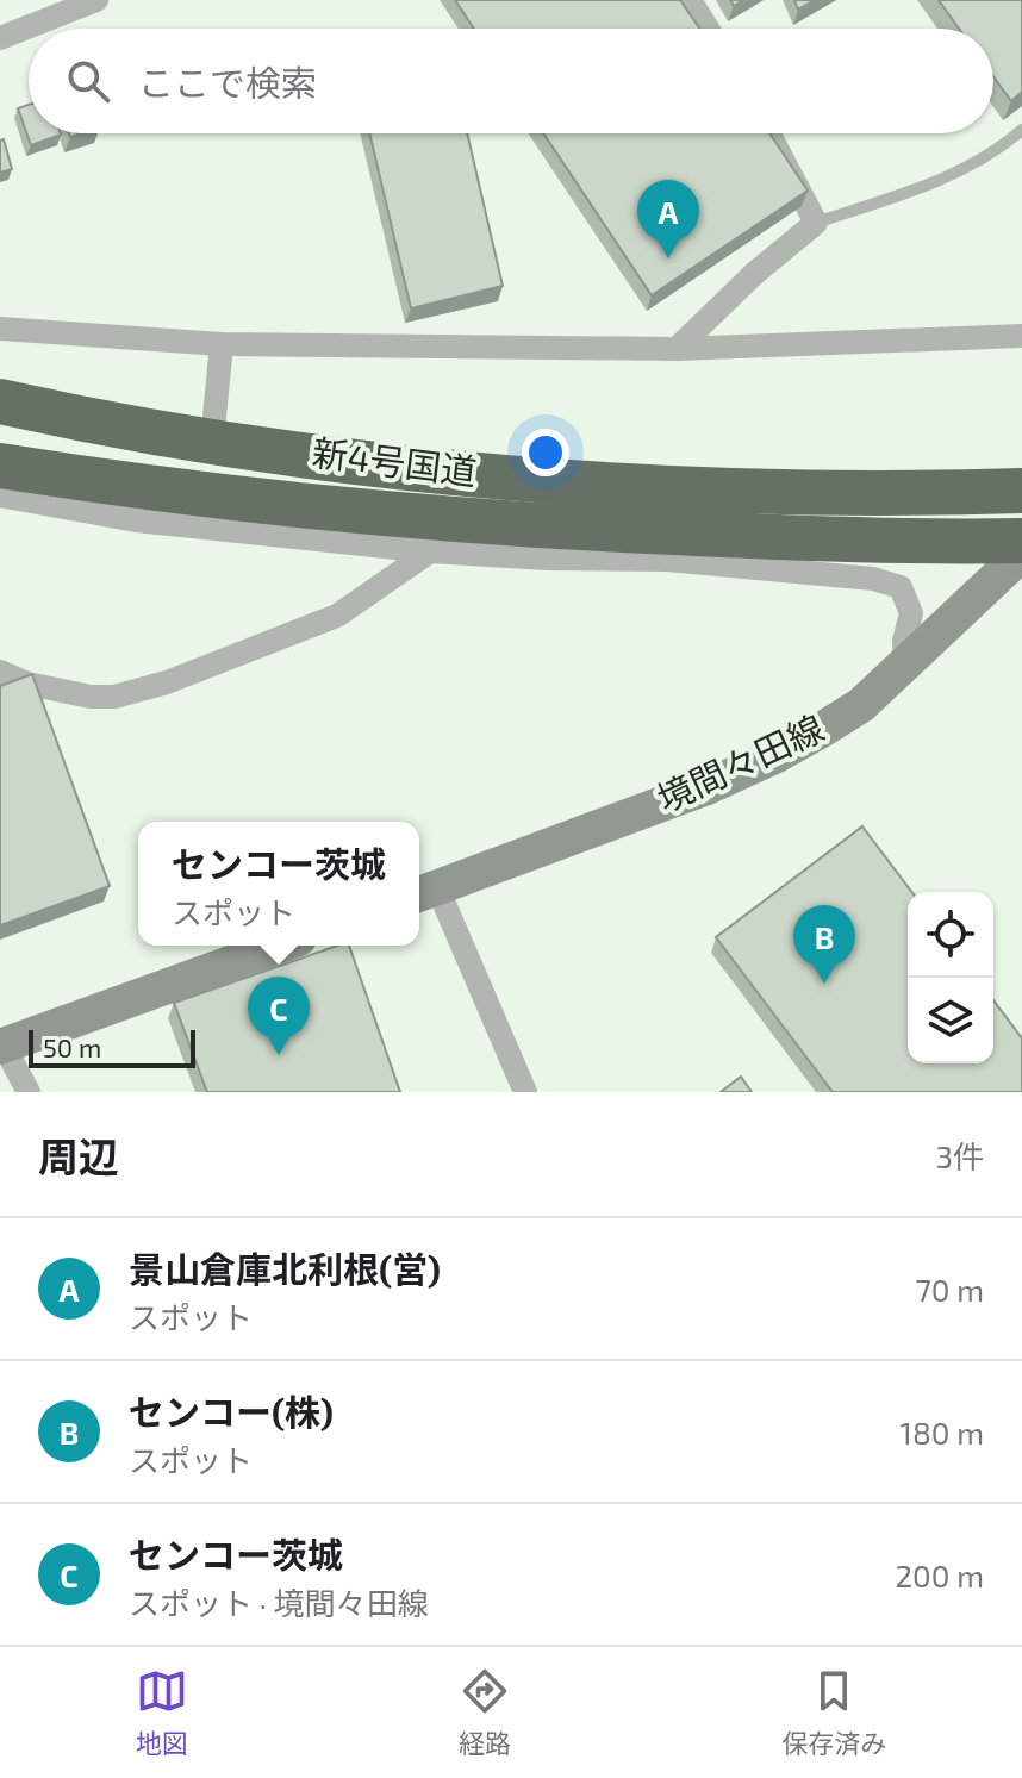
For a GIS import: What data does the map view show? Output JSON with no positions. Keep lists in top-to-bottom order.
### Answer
{
  "streets": {
    "highway": ["新4号国道"],
    "main road": ["境間々田線"]
  },
  "scale_bar": "50 m",
  "page": {
    "search": "ここで検索",
    "pins": ["A", "B", "C"],
    "popup": ["センコー茨城", "スポット"],
    "scale": "50 m",
    "heading": ["周辺", "3件"],
    "list": [
      {
        "mark": "A",
        "name": "景山倉庫北利根(営)",
        "note": "スポット",
        "value": "70 m"
      },
      {
        "mark": "B",
        "name": "センコー(株)",
        "note": "スポット",
        "value": "180 m"
      },
      {
        "mark": "C",
        "name": "センコー茨城",
        "note": "スポット · 境間々田線",
        "value": "200 m"
      }
    ],
    "nav": ["地図", "経路", "保存済み"]
  }
}
